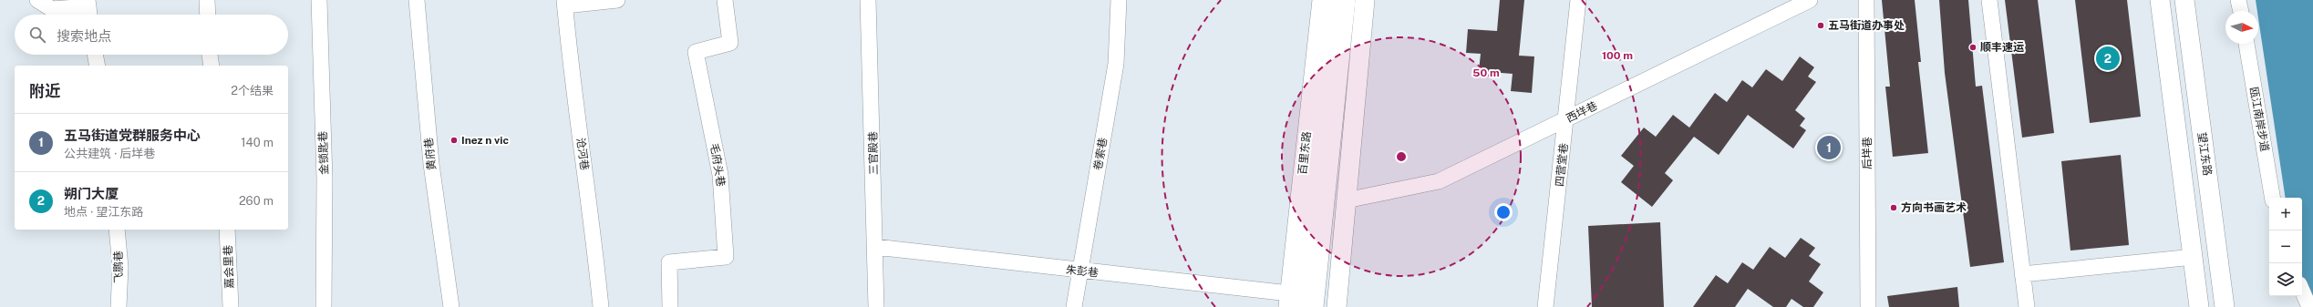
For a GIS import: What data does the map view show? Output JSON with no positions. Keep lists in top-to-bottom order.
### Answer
{
  "streets": {
    "main road": ["百里东路", "望江东路"],
    "street": [
      "西垟巷",
      "瓯江南岸步道",
      "金锁匙巷",
      "三官殿巷",
      "后垟巷",
      "黄府巷",
      "沧河巷",
      "卷索巷",
      "毛府头巷",
      "四营堂巷",
      "飞鹏巷",
      "嘉会里巷",
      "朱彭巷"
    ]
  },
  "crossings": [
    ["西垟巷", "四营堂巷"],
    ["三官殿巷", "朱彭巷"],
    ["百里东路", "朱彭巷"],
    ["卷索巷", "朱彭巷"]
  ],
  "places": [
    "五马街道办事处",
    "顺丰速运",
    "Inez n vic",
    "方向书画艺术"
  ],
  "north": "right",
  "page": {
    "search": "搜索地点",
    "pins": ["2", "1"],
    "heading": ["附近", "2个结果"],
    "list": [
      {
        "mark": "1",
        "name": "五马街道党群服务中心",
        "note": "公共建筑 · 后垟巷",
        "value": "140 m"
      },
      {
        "mark": "2",
        "name": "朔门大厦",
        "note": "地点 · 望江东路",
        "value": "260 m"
      }
    ],
    "map_buttons": ["+", "−"]
  },
  "rings": ["100 m", "50 m"]
}
